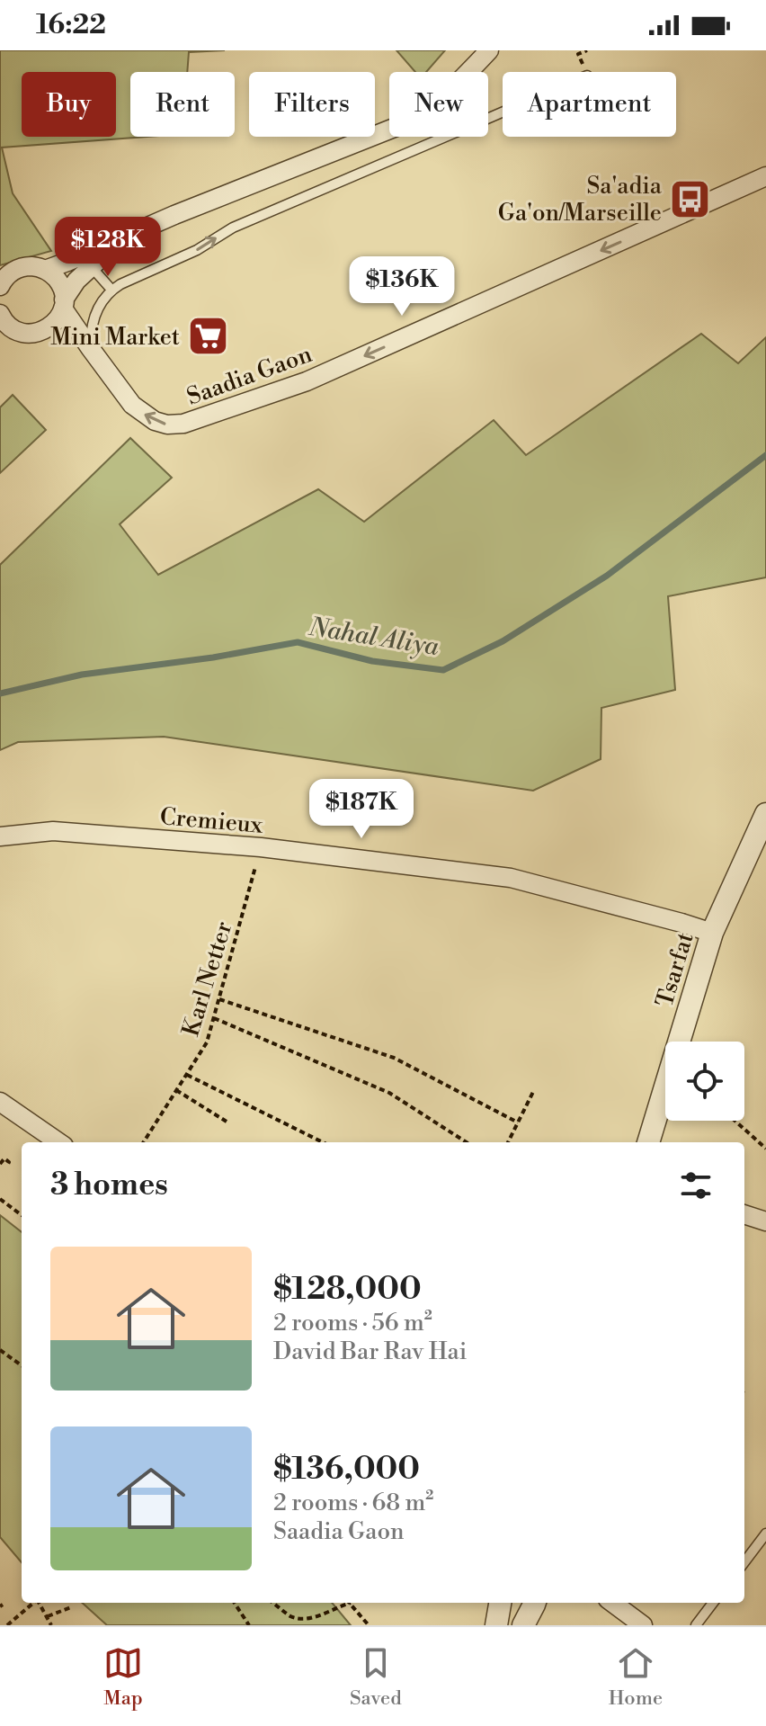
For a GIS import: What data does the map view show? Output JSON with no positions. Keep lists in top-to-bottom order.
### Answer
{
  "streets": {
    "street": ["Saadia Gaon", "Cremieux", "Tsarfat"],
    "path": ["Karl Netter"]
  },
  "crossings": [
    ["Cremieux", "Tsarfat"],
    ["Cremieux", "Karl Netter"]
  ],
  "one_way": ["Saadia Gaon"],
  "water": ["Nahal Aliya"],
  "places": {
    "bus stop": ["Sa'adia Ga'on/Marseille"],
    "supermarket": ["Mini Market"]
  },
  "page": {
    "status": "16:22",
    "chip": [
      "Buy",
      "Rent",
      "Filters",
      "New",
      "Apartment"
    ],
    "price": ["$128K", "$136K", "$187K"],
    "heading": "3 homes",
    "list": [
      {
        "name": "$128,000",
        "note": "2 rooms · 56 m² · David Bar Rav Hai"
      },
      {
        "name": "$136,000",
        "note": "2 rooms · 68 m² · Saadia Gaon"
      }
    ],
    "tabs": ["Map", "Saved", "Home"]
  }
}
